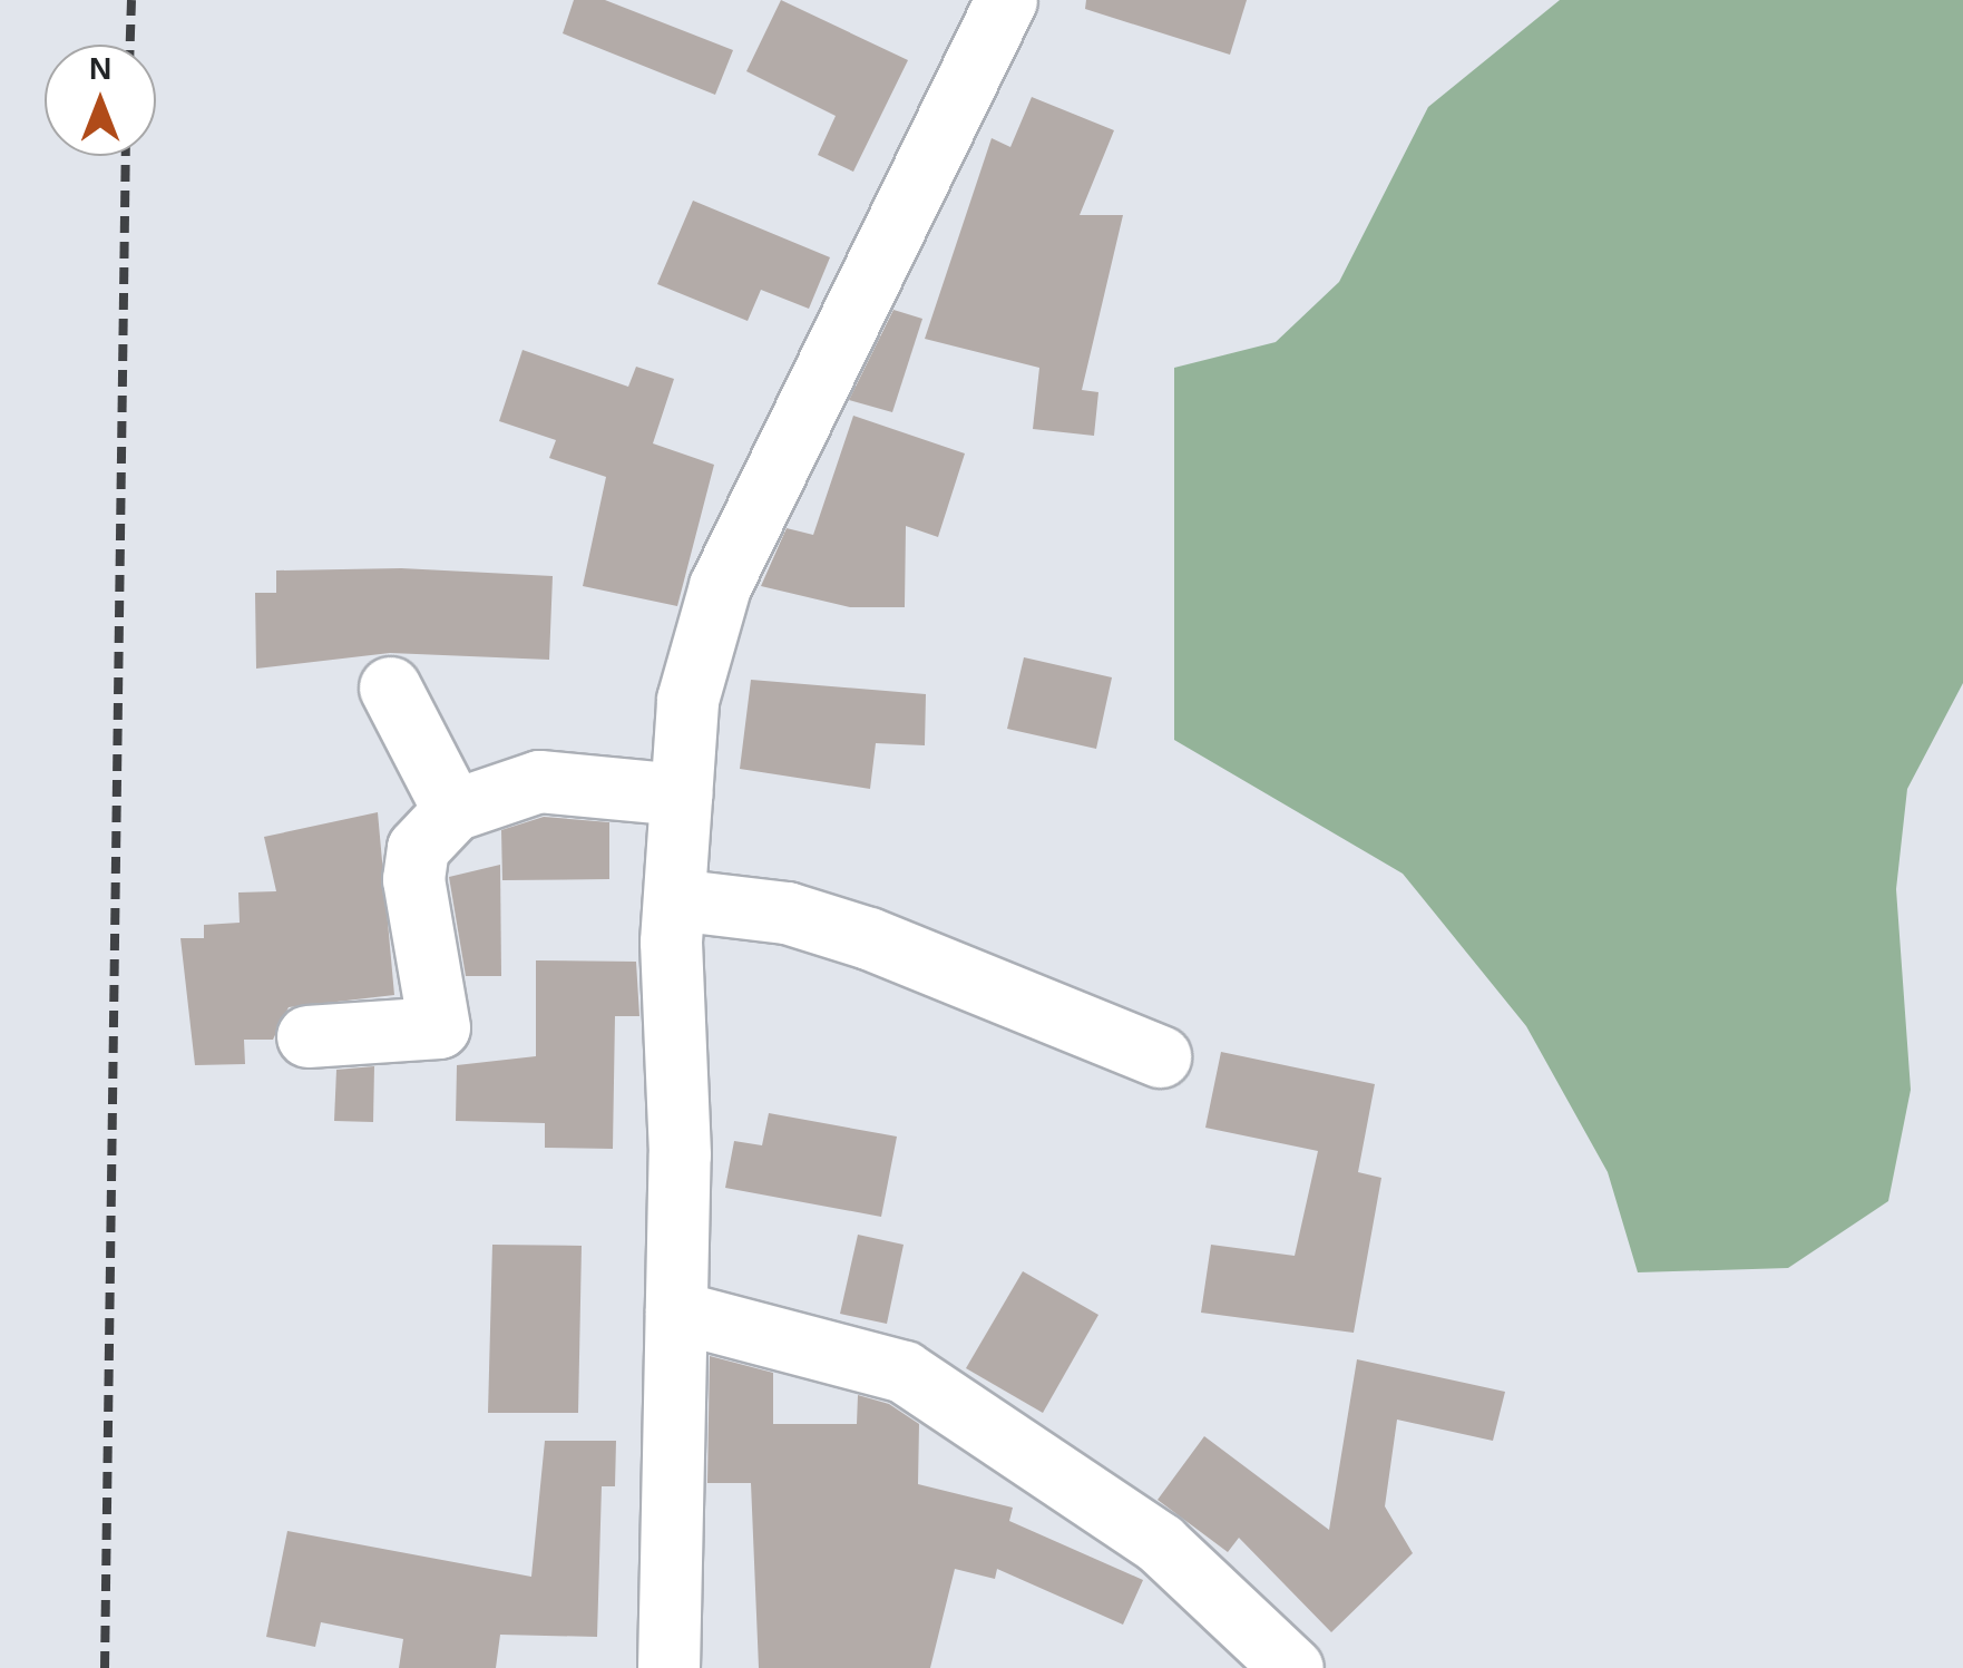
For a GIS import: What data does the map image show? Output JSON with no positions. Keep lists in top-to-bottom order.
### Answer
{
  "north": "top"
}
